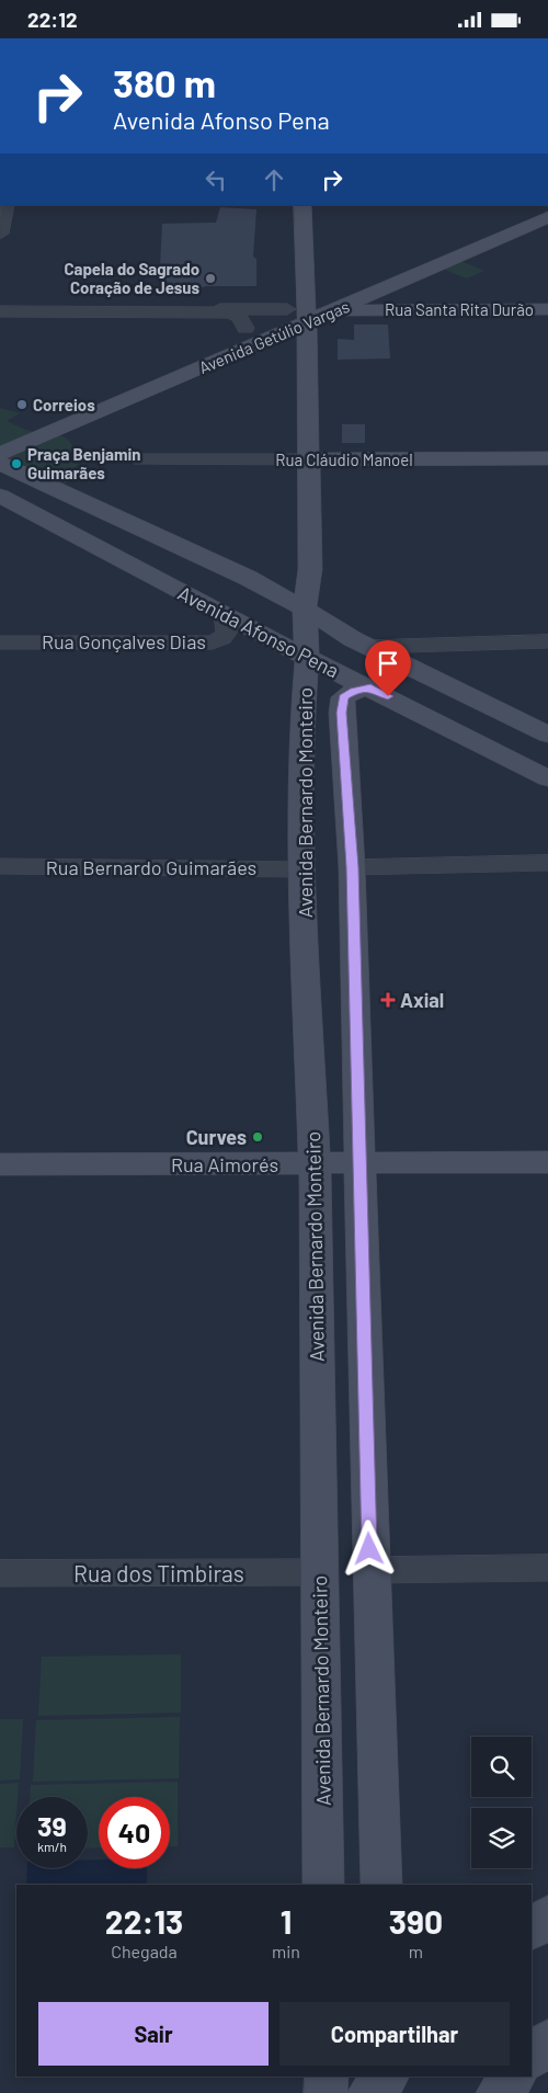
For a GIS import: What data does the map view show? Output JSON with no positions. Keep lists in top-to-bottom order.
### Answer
{
  "streets": {
    "street": [
      "Rua Santa Rita Durão",
      "Avenida Getúlio Vargas",
      "Rua Cláudio Manoel",
      "Avenida Afonso Pena",
      "Rua Gonçalves Dias",
      "Avenida Bernardo Monteiro",
      "Rua Bernardo Guimarães",
      "Rua Aimorés",
      "Rua dos Timbiras"
    ]
  },
  "crossings": [
    ["Rua Santa Rita Durão", "Avenida Getúlio Vargas"],
    ["Rua Santa Rita Durão", "Avenida Bernardo Monteiro"],
    ["Avenida Getúlio Vargas", "Avenida Bernardo Monteiro"],
    ["Rua Cláudio Manoel", "Avenida Bernardo Monteiro"],
    ["Avenida Afonso Pena", "Rua Gonçalves Dias"],
    ["Avenida Afonso Pena", "Avenida Bernardo Monteiro"],
    ["Avenida Bernardo Monteiro", "Rua Bernardo Guimarães"],
    ["Avenida Bernardo Monteiro", "Rua Aimorés"],
    ["Avenida Bernardo Monteiro", "Rua dos Timbiras"]
  ],
  "places": {
    "other": [
      "Capela do Sagrado Coração de Jesus",
      "Correios",
      "Praça Benjamin Guimarães",
      "Curves"
    ],
    "health": ["Axial"]
  },
  "page": {
    "status": "22:12",
    "turn": ["380 m", "Avenida Afonso Pena"],
    "speed": "39 km/h",
    "limit": "40",
    "eta": [
      "22:13",
      "Chegada",
      "1",
      "min",
      "390",
      "m"
    ],
    "buttons": ["Sair", "Compartilhar"]
  }
}
